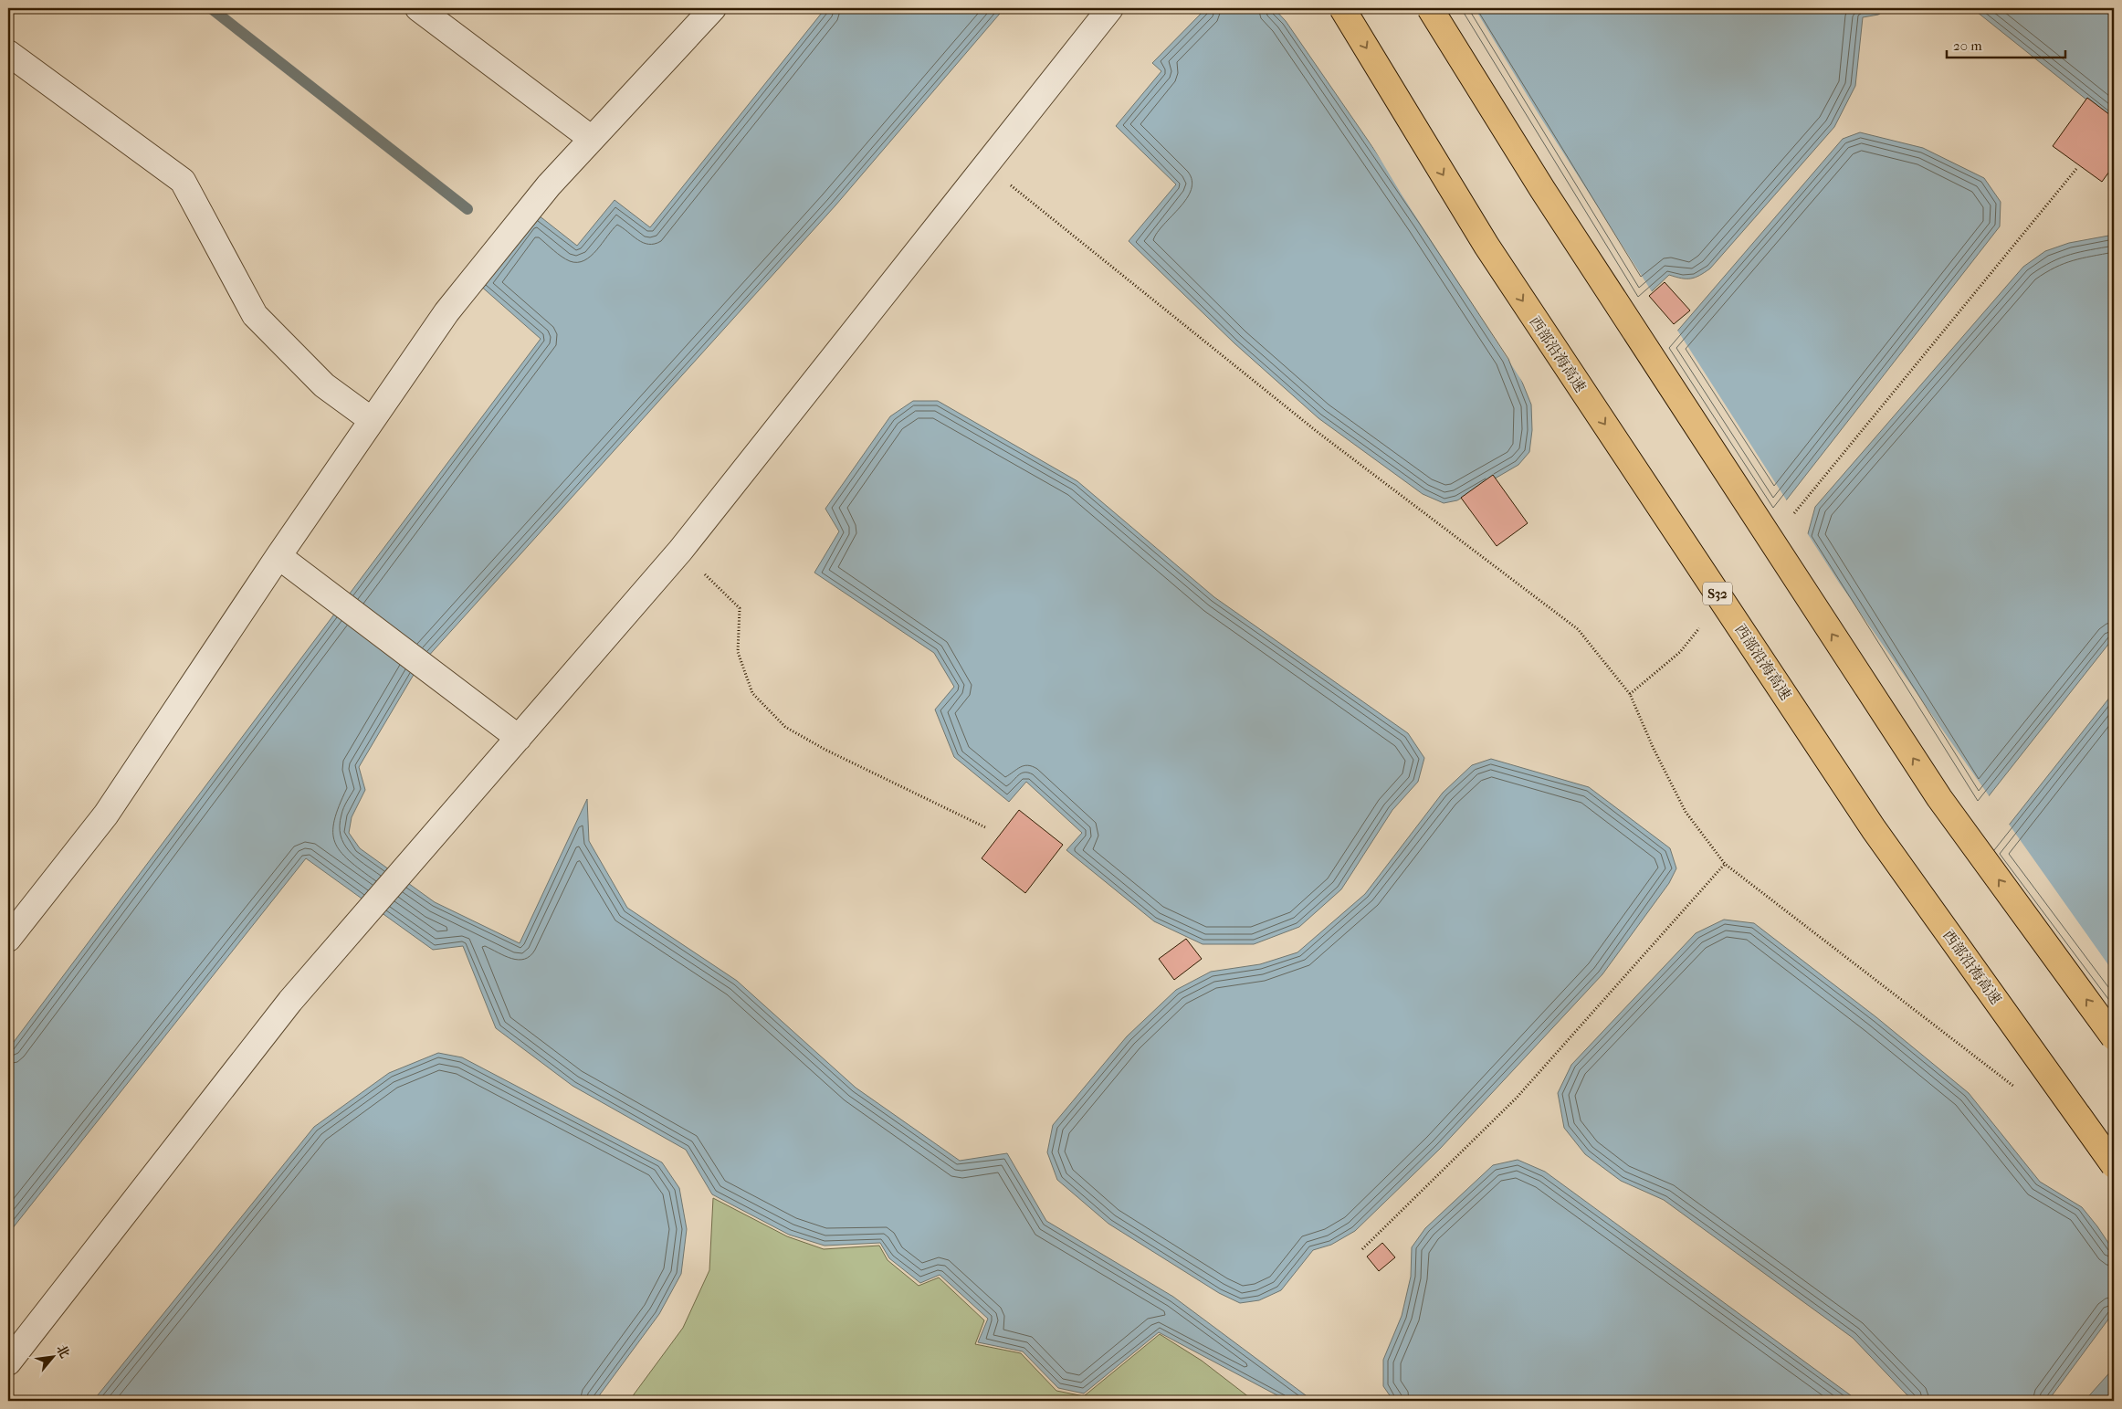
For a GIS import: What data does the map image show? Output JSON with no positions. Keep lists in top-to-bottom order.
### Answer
{
  "streets": {
    "highway": ["西部沿海高速", "S32"]
  },
  "scale_bar": "20 m",
  "north": "top right"
}
